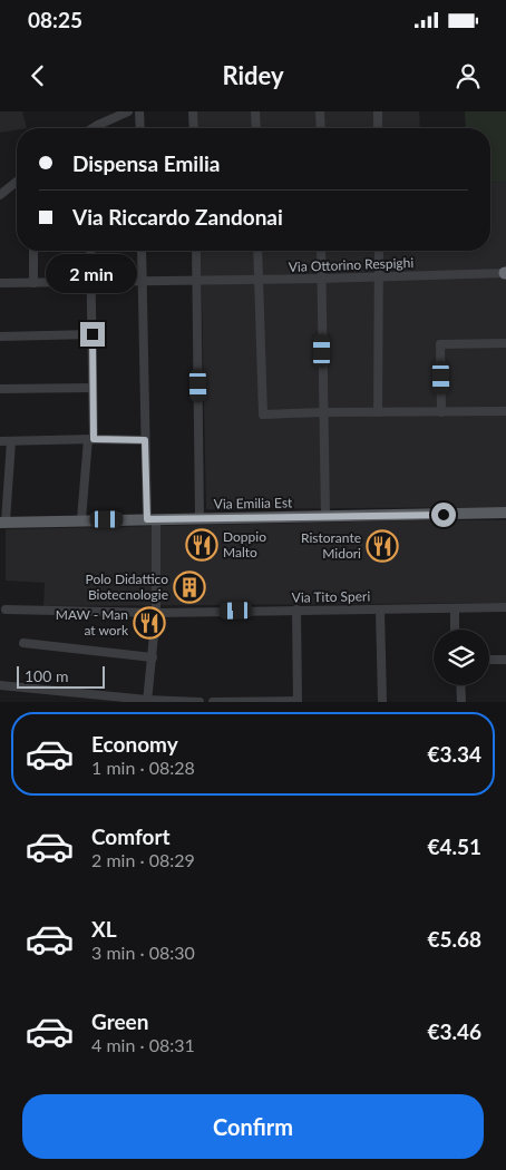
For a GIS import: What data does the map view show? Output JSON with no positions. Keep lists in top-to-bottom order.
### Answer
{
  "streets": {
    "main road": ["Via Emilia Est"],
    "street": ["Via Ottorino Respighi", "Via Tito Speri"]
  },
  "places": {
    "restaurant": ["Doppio Malto", "Ristorante Midori", "MAW - Man at work"],
    "building": ["Polo Didattico Biotecnologie"]
  },
  "scale_bar": "100 m",
  "page": {
    "status": "08:25",
    "header": "Ridey",
    "banner": ["Dispensa Emilia", "Via Riccardo Zandonai"],
    "bubble": "2 min",
    "scale": "100 m",
    "list": [
      {
        "name": "Economy",
        "note": "1 min · 08:28",
        "value": "€3.34"
      },
      {
        "name": "Comfort",
        "note": "2 min · 08:29",
        "value": "€4.51"
      },
      {
        "name": "XL",
        "note": "3 min · 08:30",
        "value": "€5.68"
      },
      {
        "name": "Green",
        "note": "4 min · 08:31",
        "value": "€3.46"
      }
    ],
    "buttons": "Confirm"
  }
}
